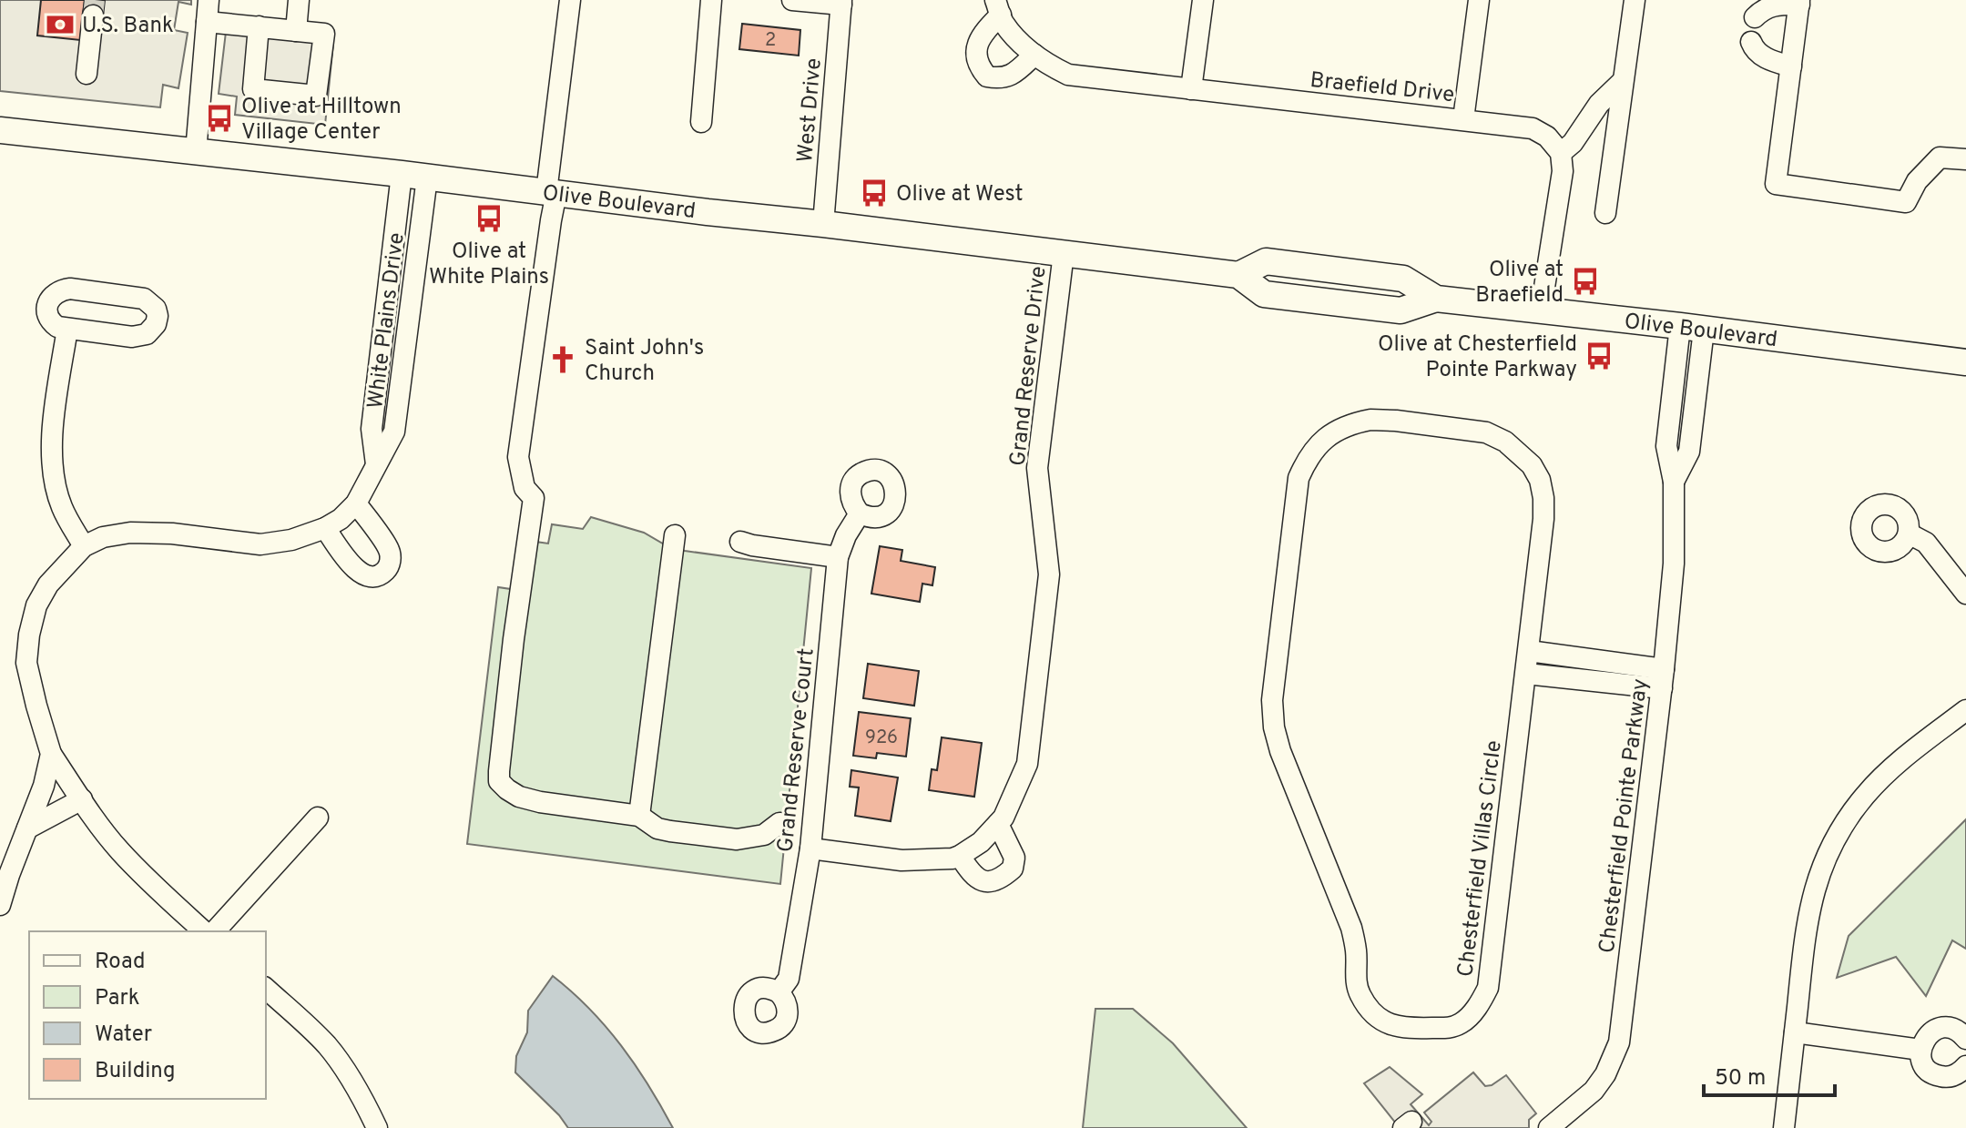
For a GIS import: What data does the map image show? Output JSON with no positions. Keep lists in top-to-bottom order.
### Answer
{
  "streets": {
    "main road": ["Olive Boulevard"],
    "street": [
      "Braefield Drive",
      "West Drive",
      "White Plains Drive",
      "Grand Reserve Drive",
      "Grand Reserve Court",
      "Chesterfield Pointe Parkway",
      "Chesterfield Villas Circle"
    ]
  },
  "crossings": [
    ["West Drive", "Olive Boulevard"],
    ["Olive Boulevard", "White Plains Drive"],
    ["Olive Boulevard", "Grand Reserve Drive"],
    ["Olive Boulevard", "Chesterfield Pointe Parkway"]
  ],
  "places": {
    "bank": ["U.S. Bank"],
    "bus stop": [
      "Olive at Hilltown Village Center",
      "Olive at West",
      "Olive at White Plains",
      "Olive at Braefield",
      "Olive at Chesterfield Pointe Parkway"
    ],
    "church": ["Saint John's Church"]
  },
  "house_numbers": ["2", "926"],
  "legend": [
    "Road",
    "Park",
    "Water",
    "Building"
  ],
  "scale_bar": "50 m"
}
